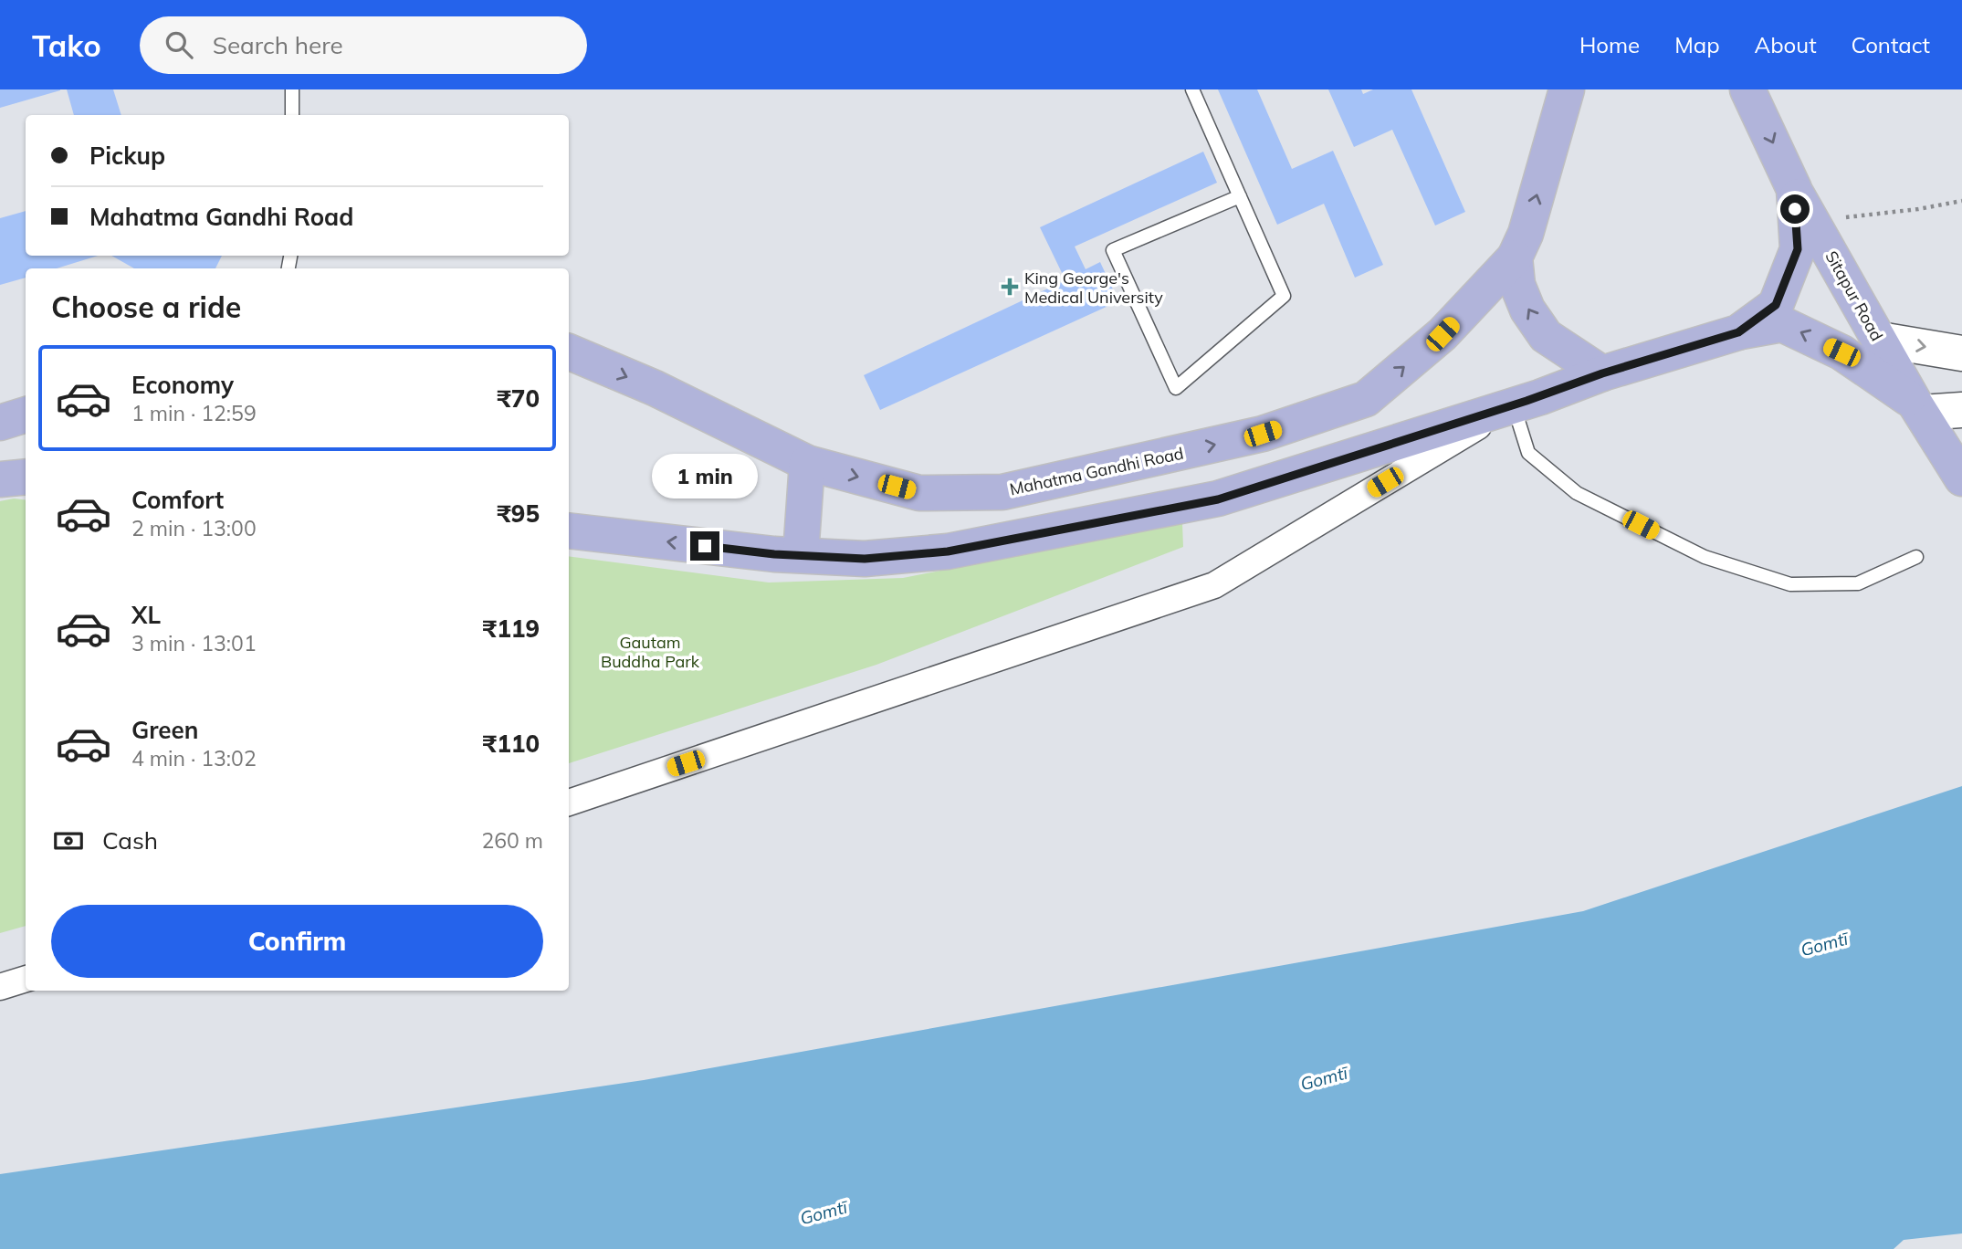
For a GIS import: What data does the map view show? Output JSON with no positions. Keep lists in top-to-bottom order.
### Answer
{
  "streets": {
    "main road": ["Sitapur Road", "Mahatma Gandhi Road"]
  },
  "water": ["Gomtī"],
  "parks": ["Gautam Buddha Park"],
  "places": {
    "health": ["King George's Medical University"]
  },
  "page": {
    "header": "Tako",
    "search": "Search here",
    "nav": [
      "Home",
      "Map",
      "About",
      "Contact"
    ],
    "banner": ["Pickup", "Mahatma Gandhi Road"],
    "heading": "Choose a ride",
    "list": [
      {
        "name": "Economy",
        "note": "1 min · 12:59",
        "value": "₹70"
      },
      {
        "name": "Comfort",
        "note": "2 min · 13:00",
        "value": "₹95"
      },
      {
        "name": "XL",
        "note": "3 min · 13:01",
        "value": "₹119"
      },
      {
        "name": "Green",
        "note": "4 min · 13:02",
        "value": "₹110"
      }
    ],
    "bubble": "1 min",
    "pay": ["Cash", "260 m"],
    "buttons": "Confirm"
  }
}
